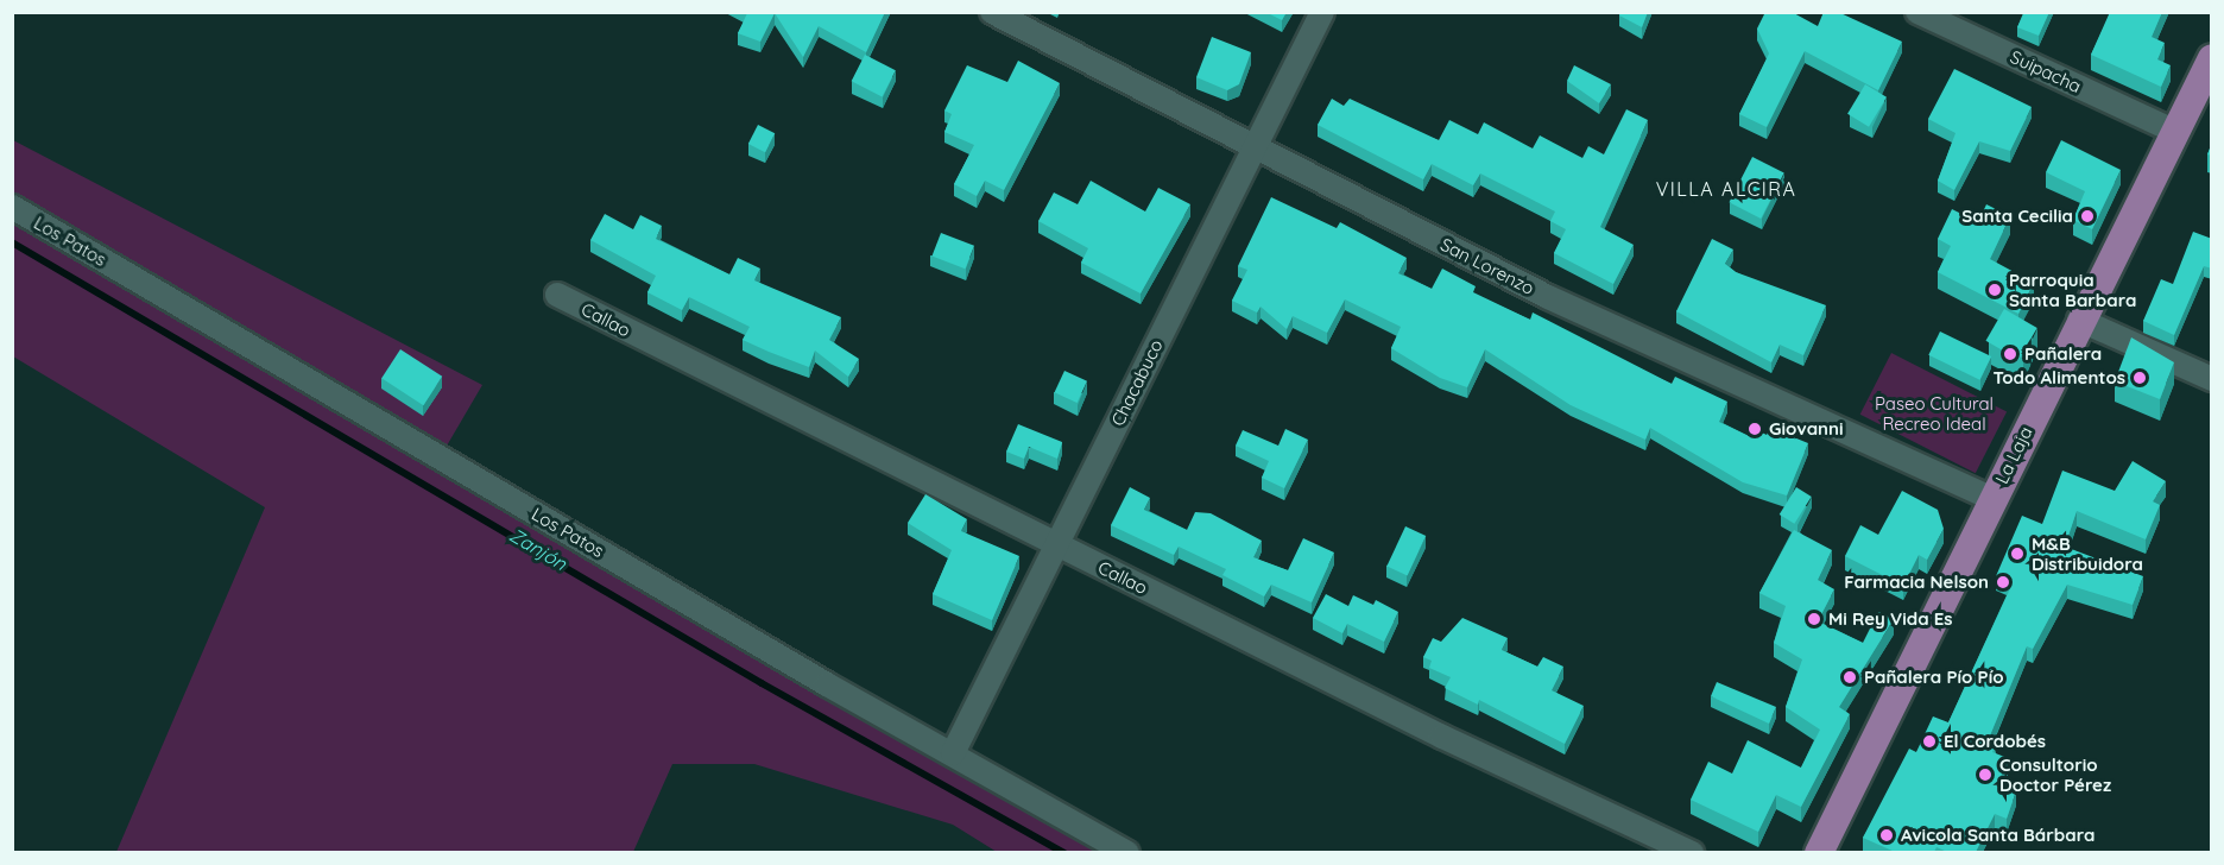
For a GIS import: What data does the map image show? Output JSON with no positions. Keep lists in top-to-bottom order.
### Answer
{
  "streets": {
    "main road": ["La Laja"],
    "street": [
      "Suipacha",
      "Los Patos",
      "San Lorenzo",
      "Callao",
      "Chacabuco"
    ]
  },
  "crossings": [
    ["Suipacha", "La Laja"],
    ["Los Patos", "Chacabuco"],
    ["San Lorenzo", "Chacabuco"],
    ["San Lorenzo", "La Laja"],
    ["Callao", "Chacabuco"]
  ],
  "districts": ["VILLA ALCIRA"],
  "water": ["Zanjón"],
  "parks": ["Paseo Cultural Recreo Ideal"],
  "places": [
    "Santa Cecilia",
    "Parroquia Santa Barbara",
    "Pañalera",
    "Todo Alimentos",
    "Giovanni",
    "M&B Distribuidora",
    "Farmacia Nelson",
    "Mi Rey Vida Es",
    "Pañalera Pío Pío",
    "El Cordobés",
    "Consultorio Doctor Pérez",
    "Avicola Santa Bárbara"
  ]
}
